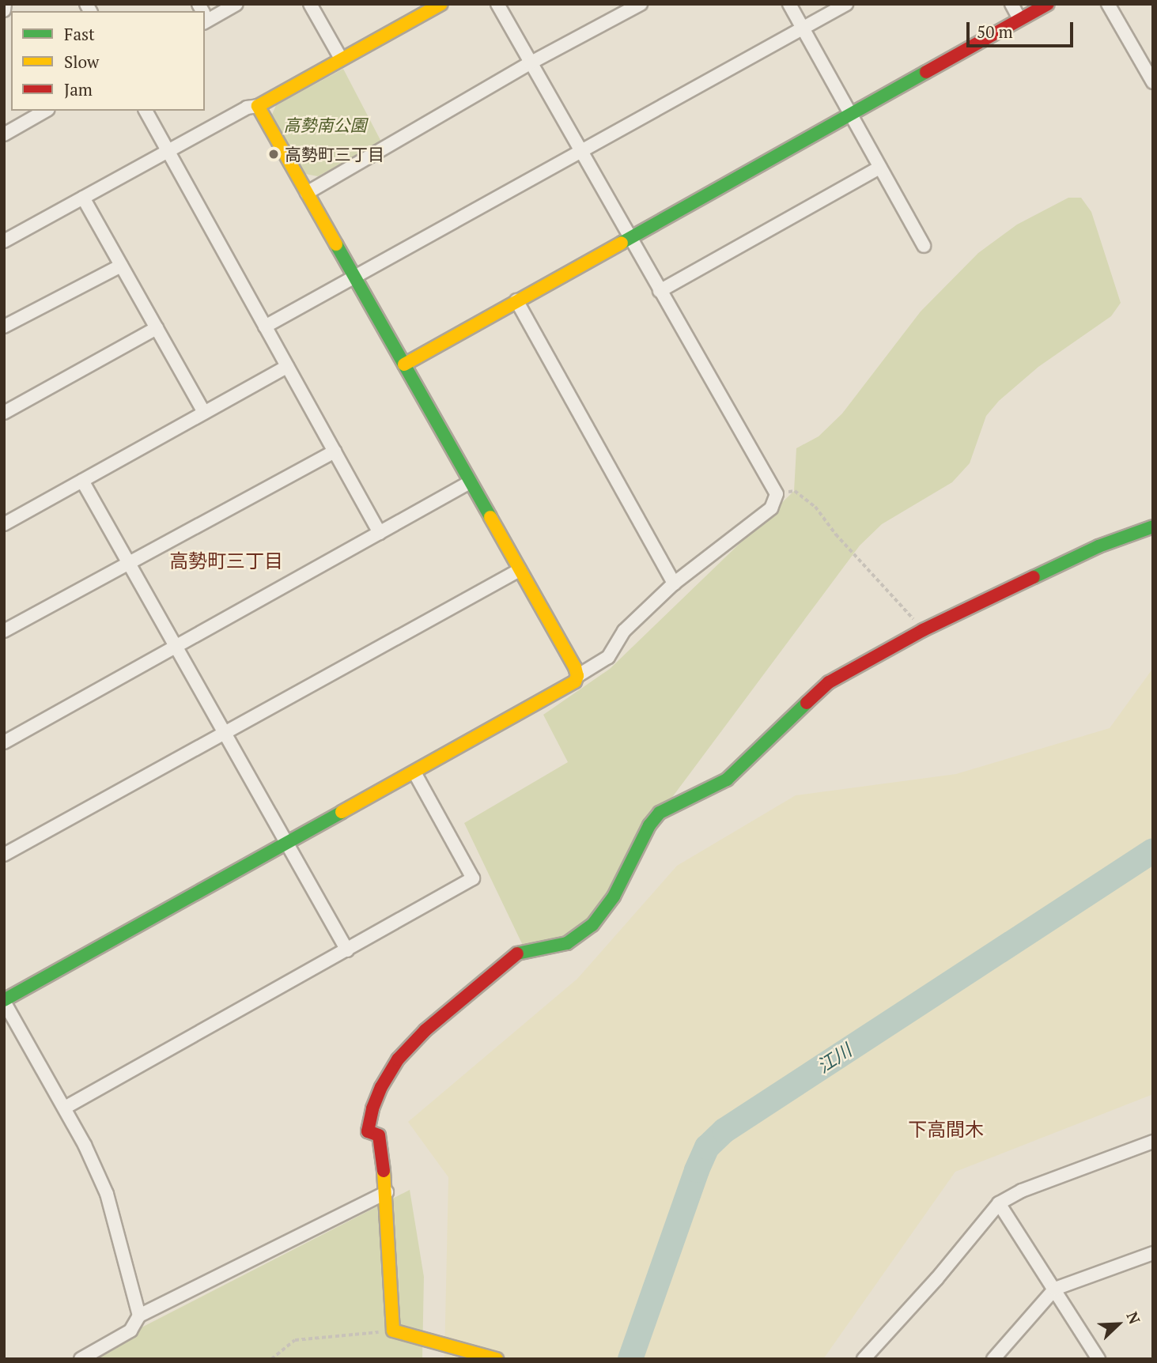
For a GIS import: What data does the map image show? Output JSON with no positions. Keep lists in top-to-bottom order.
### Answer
{
  "districts": ["高勢町三丁目", "下高間木"],
  "water": ["江川"],
  "parks": ["高勢南公園"],
  "places": ["高勢町三丁目"],
  "legend": ["Fast", "Slow", "Jam"],
  "scale_bar": "50 m",
  "north": "top right"
}
